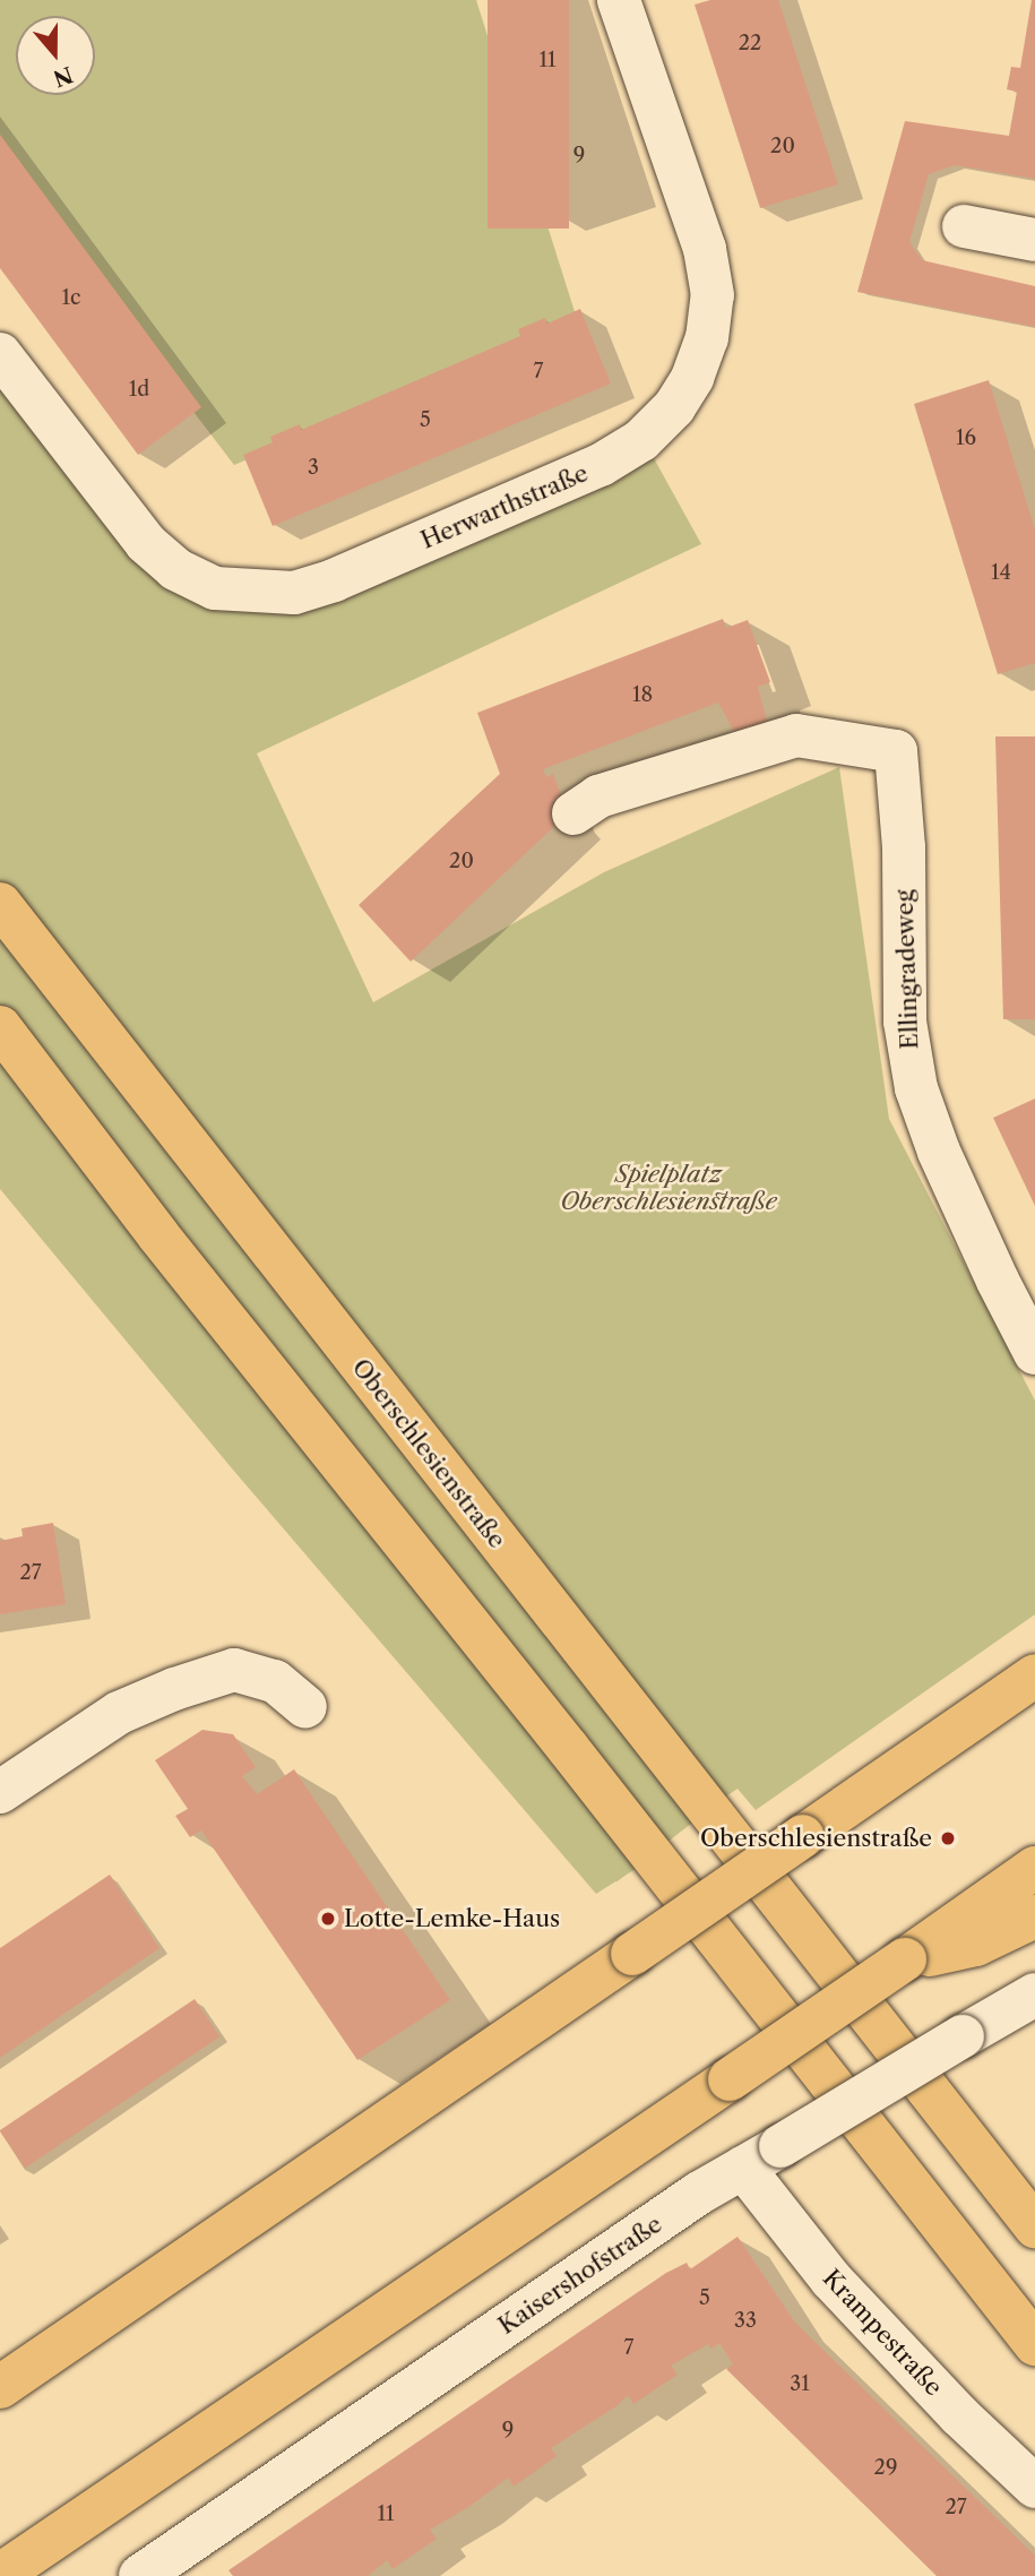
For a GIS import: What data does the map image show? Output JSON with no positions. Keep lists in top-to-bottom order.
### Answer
{
  "streets": {
    "main road": ["Oberschlesienstraße"],
    "street": [
      "Herwarthstraße",
      "Ellingradeweg",
      "Kaisershofstraße",
      "Krampestraße"
    ]
  },
  "crossings": [
    ["Kaisershofstraße", "Krampestraße"]
  ],
  "parks": ["Spielplatz Oberschlesienstraße"],
  "places": ["Oberschlesienstraße", "Lotte-Lemke-Haus"],
  "house_numbers": [
    "22",
    "11",
    "20",
    "9",
    "1c",
    "7",
    "1d",
    "5",
    "16",
    "3",
    "14",
    "18",
    "20",
    "27",
    "5",
    "33",
    "7",
    "31",
    "9",
    "29",
    "27",
    "11"
  ],
  "north": "bottom"
}
